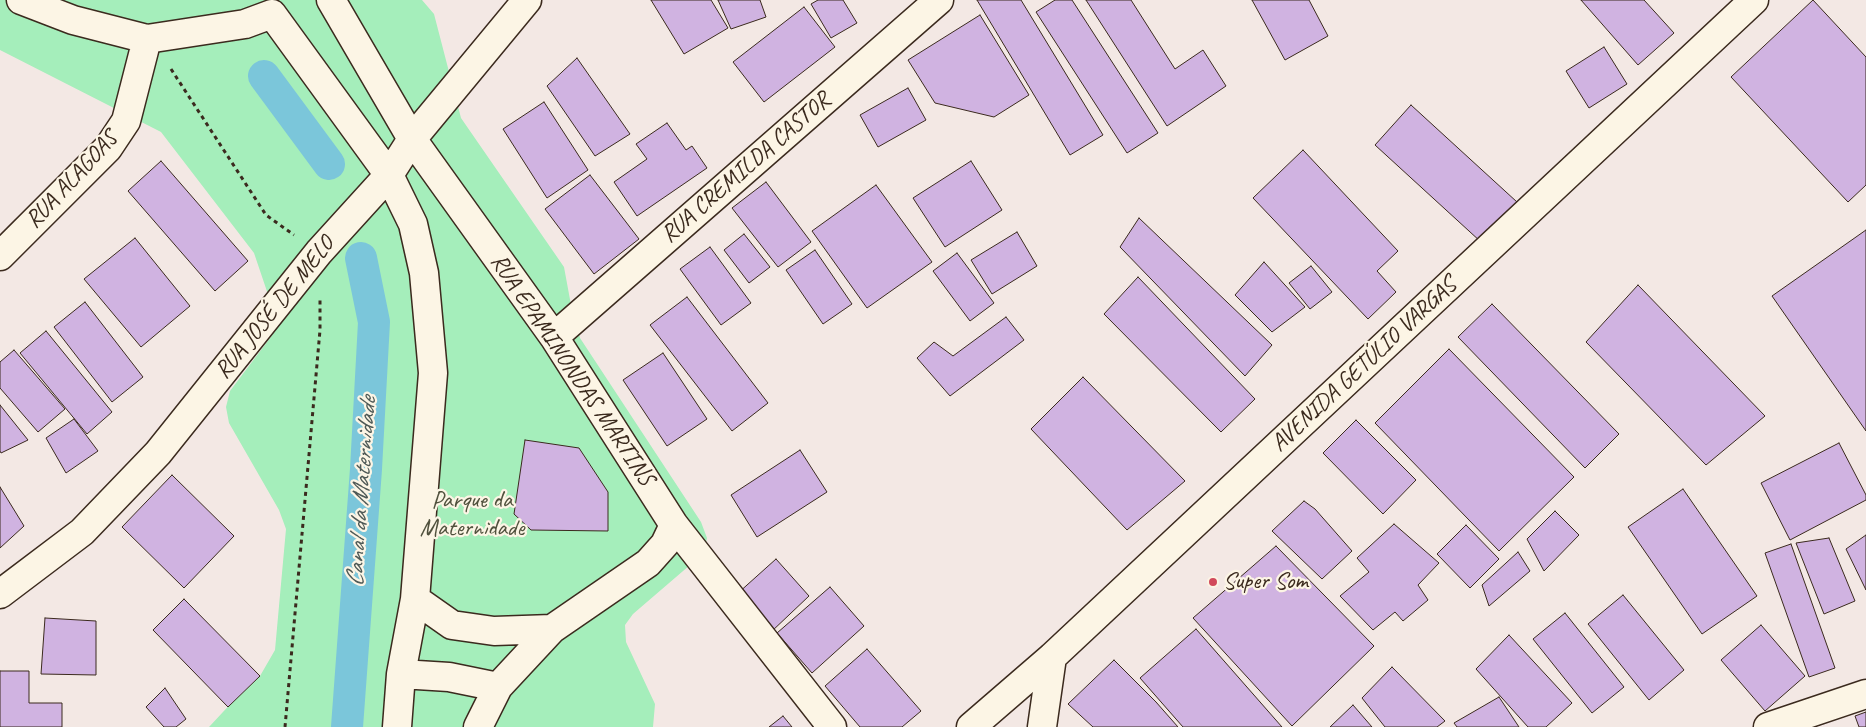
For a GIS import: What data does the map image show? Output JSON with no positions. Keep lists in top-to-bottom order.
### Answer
{
  "streets": {
    "street": [
      "RUA CREMILDA CASTOR",
      "RUA ALAGOAS",
      "RUA JOSÉ DE MELO",
      "AVENIDA GETÚLIO VARGAS",
      "RUA EPAMINONDAS MARTINS"
    ]
  },
  "crossings": [
    ["RUA CREMILDA CASTOR", "RUA EPAMINONDAS MARTINS"],
    ["RUA JOSÉ DE MELO", "RUA EPAMINONDAS MARTINS"]
  ],
  "water": ["Canal da Maternidade"],
  "parks": ["Parque da Maternidade"],
  "places": ["Super Som"]
}
